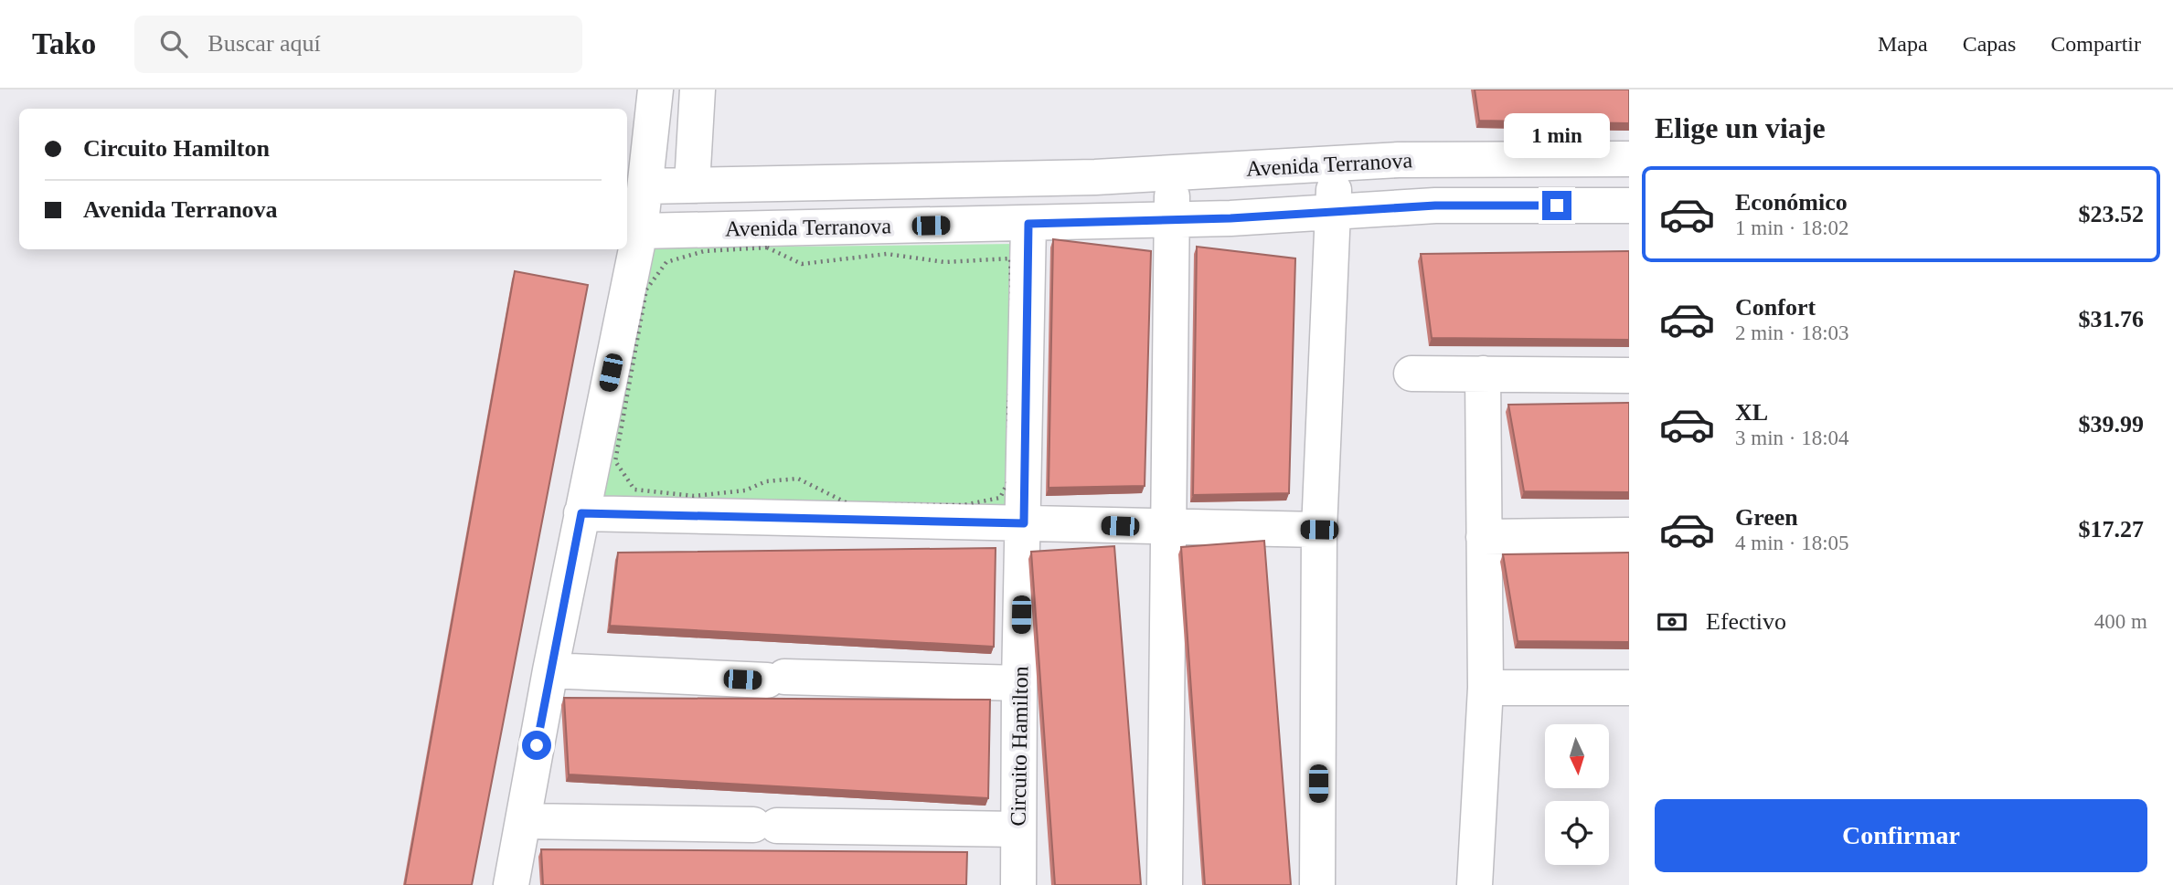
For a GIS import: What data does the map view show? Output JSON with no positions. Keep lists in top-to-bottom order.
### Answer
{
  "streets": {
    "street": ["Avenida Terranova", "Circuito Hamilton"]
  },
  "crossings": [
    ["Avenida Terranova", "Circuito Hamilton"]
  ],
  "north": "bottom",
  "page": {
    "header": "Tako",
    "search": "Buscar aquí",
    "nav": ["Mapa", "Capas", "Compartir"],
    "heading": "Elige un viaje",
    "banner": ["Circuito Hamilton", "Avenida Terranova"],
    "bubble": "1 min",
    "list": [
      {
        "name": "Económico",
        "note": "1 min · 18:02",
        "value": "$23.52"
      },
      {
        "name": "Confort",
        "note": "2 min · 18:03",
        "value": "$31.76"
      },
      {
        "name": "XL",
        "note": "3 min · 18:04",
        "value": "$39.99"
      },
      {
        "name": "Green",
        "note": "4 min · 18:05",
        "value": "$17.27"
      }
    ],
    "pay": ["Efectivo", "400 m"],
    "buttons": "Confirmar"
  }
}
